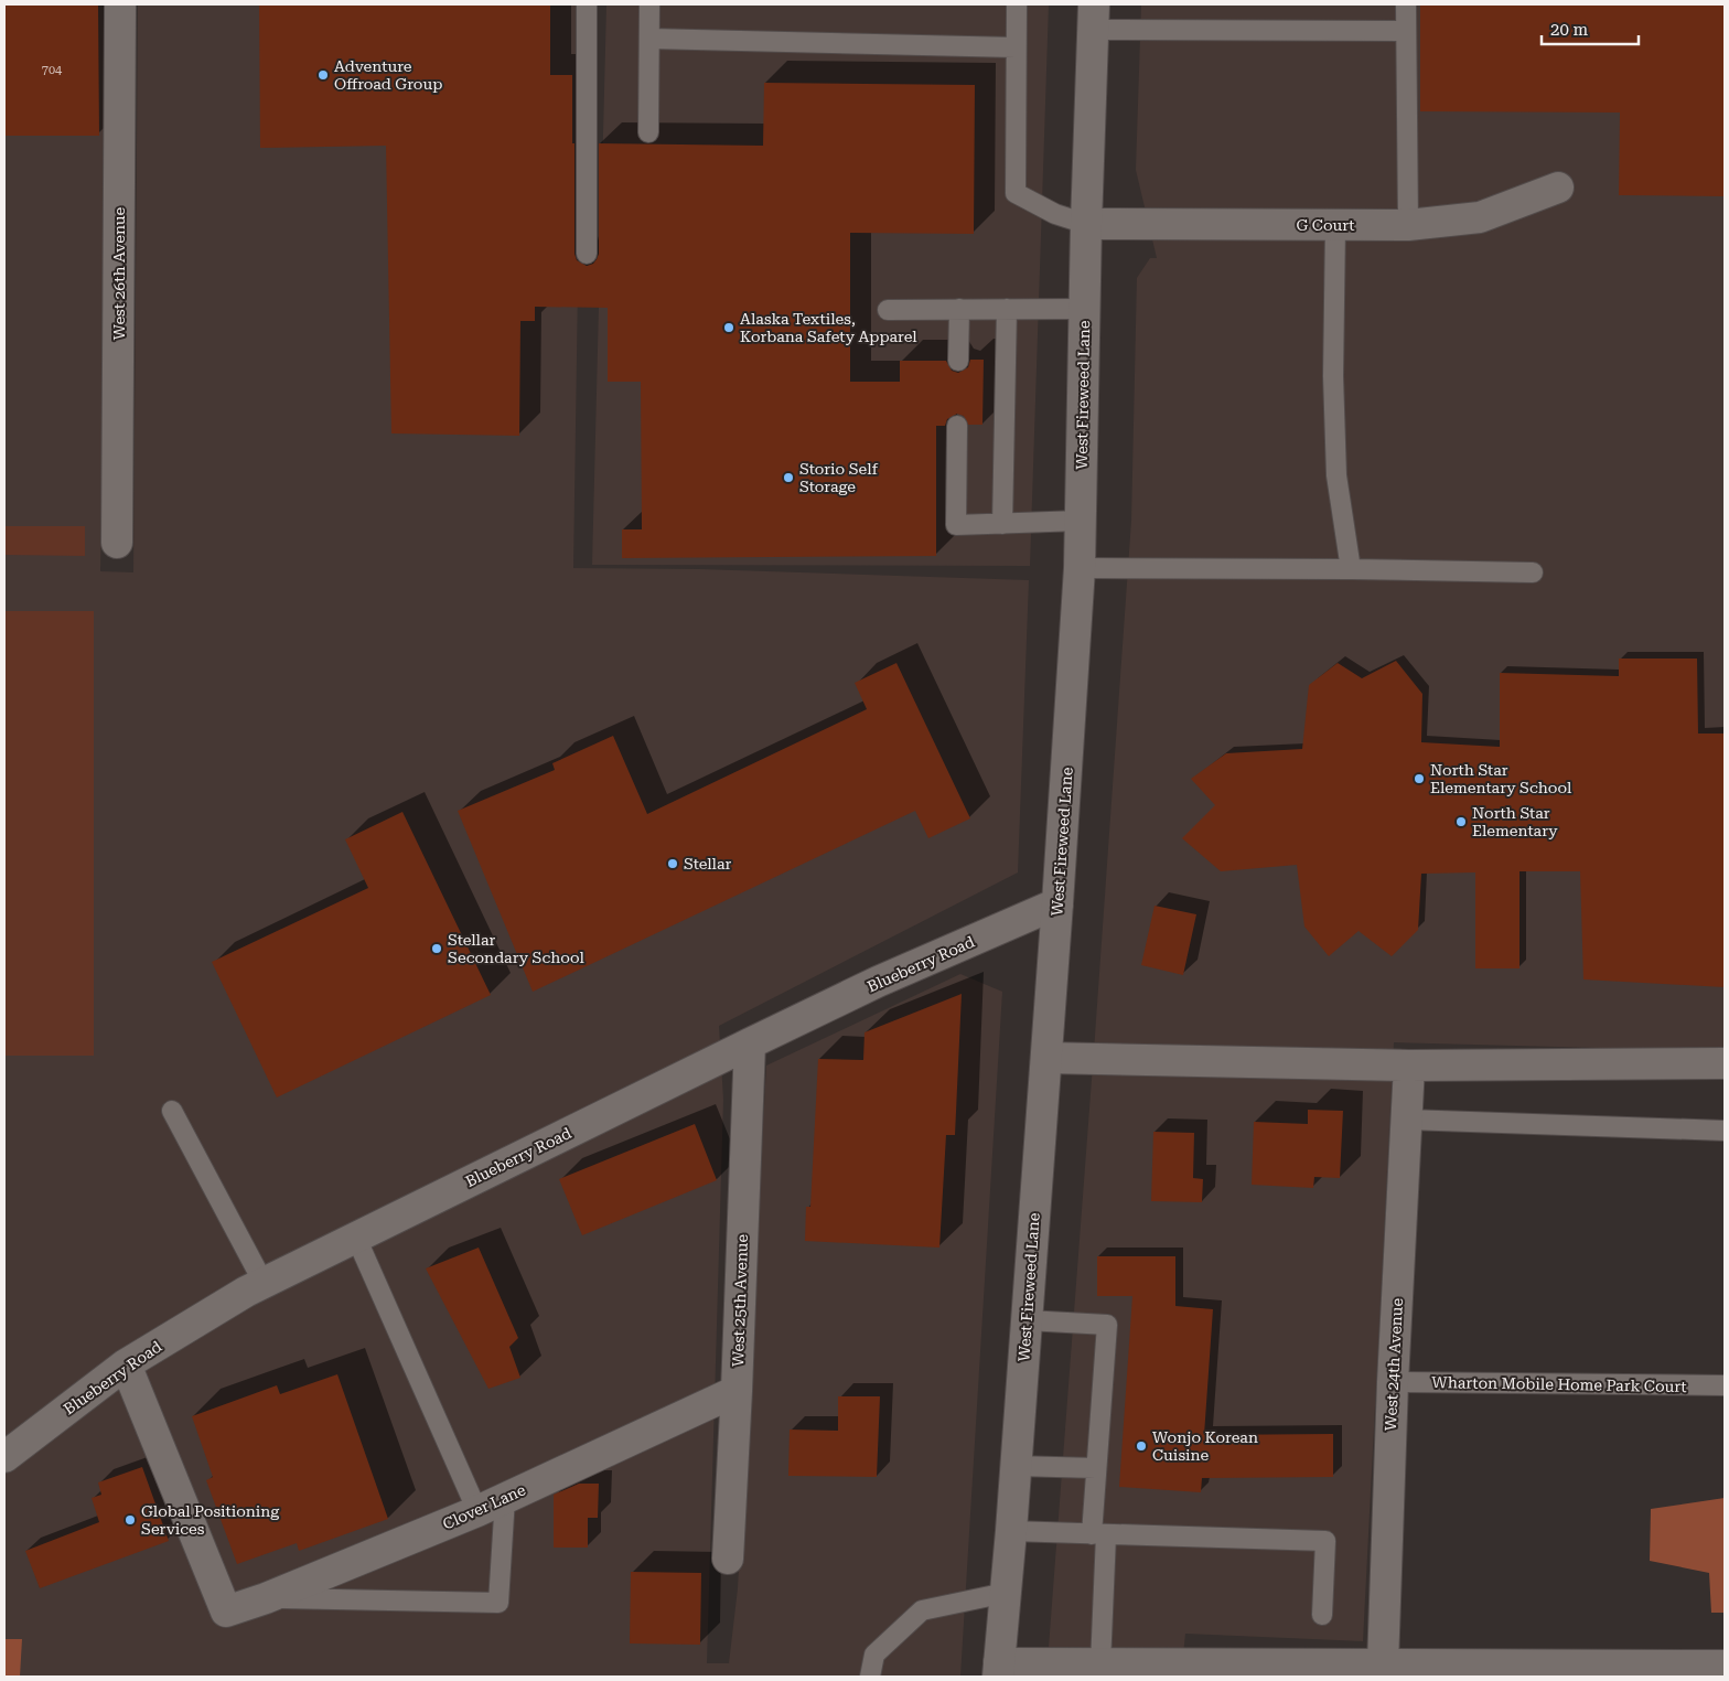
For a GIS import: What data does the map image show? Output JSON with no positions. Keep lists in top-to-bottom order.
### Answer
{
  "streets": {
    "street": [
      "G Court",
      "West 26th Avenue",
      "West Fireweed Lane",
      "Blueberry Road",
      "West 25th Avenue",
      "West 24th Avenue",
      "Clover Lane"
    ],
    "lane": ["Wharton Mobile Home Park Court"]
  },
  "crossings": [
    ["G Court", "West Fireweed Lane"],
    ["West Fireweed Lane", "Blueberry Road"],
    ["Blueberry Road", "West 25th Avenue"],
    ["Blueberry Road", "Clover Lane"],
    ["West 25th Avenue", "Clover Lane"],
    ["West 24th Avenue", "Wharton Mobile Home Park Court"]
  ],
  "places": [
    "Adventure Offroad Group",
    "Alaska Textiles, Korbana Safety Apparel",
    "Storio Self Storage",
    "North Star Elementary School",
    "North Star Elementary",
    "Stellar",
    "Stellar Secondary School",
    "Wonjo Korean Cuisine",
    "Global Positioning Services"
  ],
  "house_numbers": ["704"],
  "scale_bar": "20 m"
}
